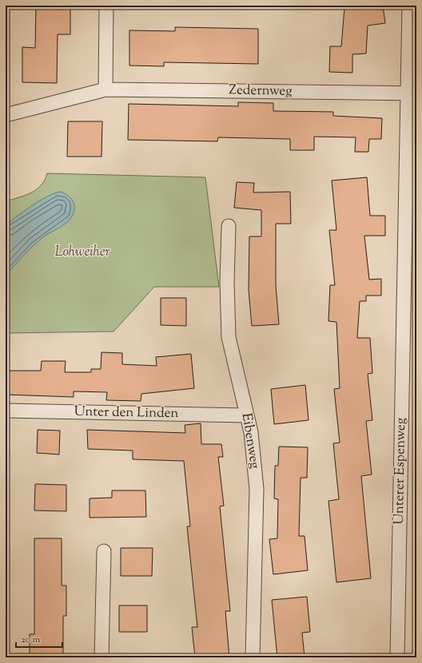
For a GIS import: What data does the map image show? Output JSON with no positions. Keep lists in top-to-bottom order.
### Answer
{
  "streets": {
    "street": [
      "Zedernweg",
      "Unter den Linden",
      "Eibenweg",
      "Unterer Espenweg"
    ]
  },
  "crossings": [
    ["Zedernweg", "Unterer Espenweg"],
    ["Unter den Linden", "Eibenweg"]
  ],
  "parks": ["Lohweiher"],
  "scale_bar": "20 m"
}
